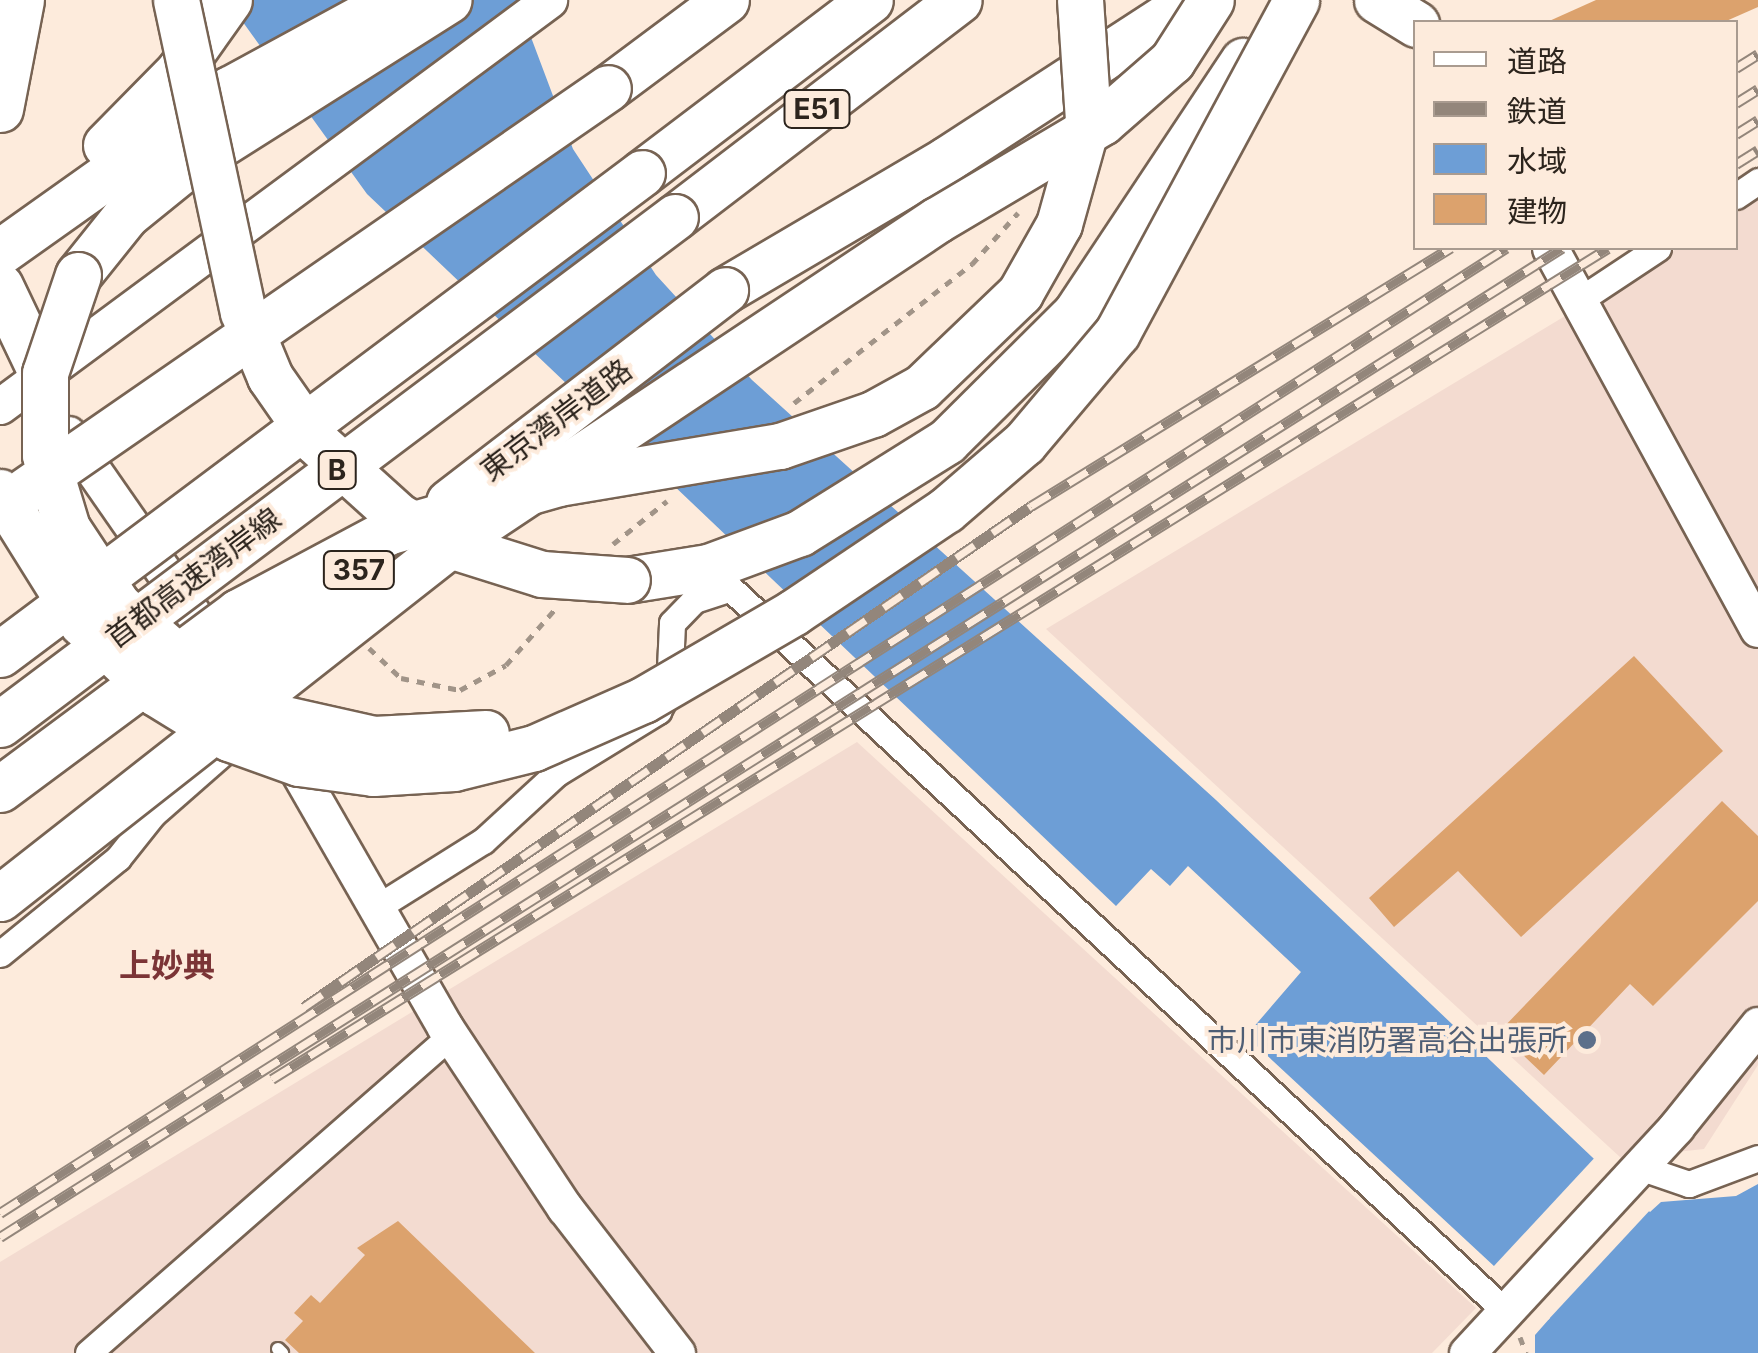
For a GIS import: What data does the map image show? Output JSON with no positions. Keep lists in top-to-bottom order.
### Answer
{
  "streets": {
    "highway": [
      "E51",
      "東京湾岸道路",
      "B",
      "357",
      "首都高速湾岸線"
    ]
  },
  "crossings": [
    ["E51", "首都高速湾岸線"]
  ],
  "districts": ["上妙典"],
  "places": ["市川市東消防署高谷出張所"],
  "legend": [
    "道路",
    "鉄道",
    "水域",
    "建物"
  ]
}
